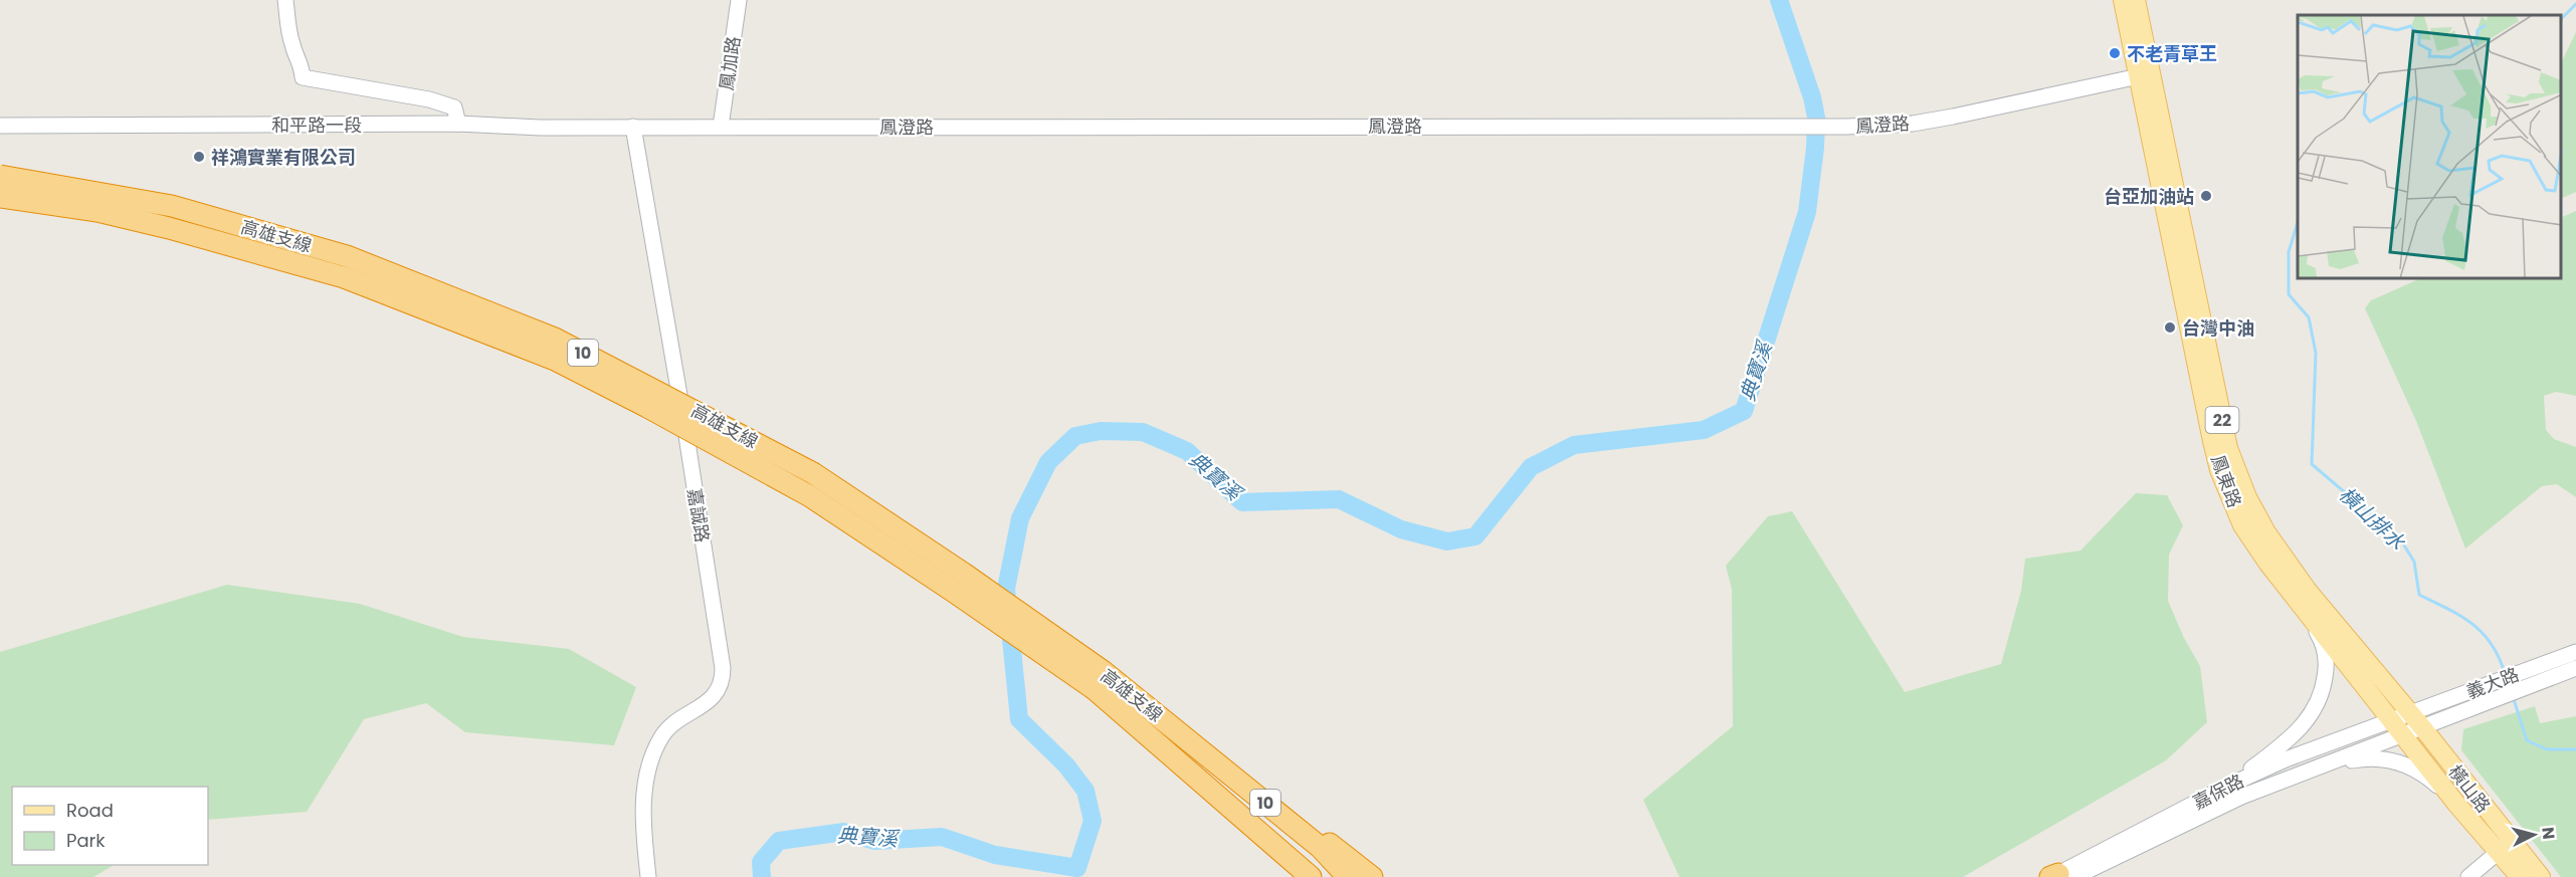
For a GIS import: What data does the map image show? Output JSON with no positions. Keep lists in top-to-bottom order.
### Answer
{
  "streets": {
    "highway": ["高雄支線", "10"],
    "main road": ["22", "鳳東路", "橫山路"],
    "street": [
      "鳳加路",
      "和平路一段",
      "鳳澄路",
      "嘉誠路",
      "義大路",
      "嘉保路"
    ]
  },
  "crossings": [
    ["鳳加路", "鳳澄路"],
    ["和平路一段", "鳳澄路"],
    ["和平路一段", "嘉誠路"],
    ["鳳澄路", "鳳東路"],
    ["鳳澄路", "嘉誠路"],
    ["鳳東路", "義大路"],
    ["鳳東路", "橫山路"],
    ["鳳東路", "嘉保路"],
    ["義大路", "橫山路"],
    ["橫山路", "嘉保路"]
  ],
  "water": ["典寶溪", "橫山排水"],
  "places": [
    "不老青草王",
    "祥鴻實業有限公司",
    "台亞加油站",
    "台灣中油"
  ],
  "legend": ["Road", "Park"],
  "north": "right"
}
